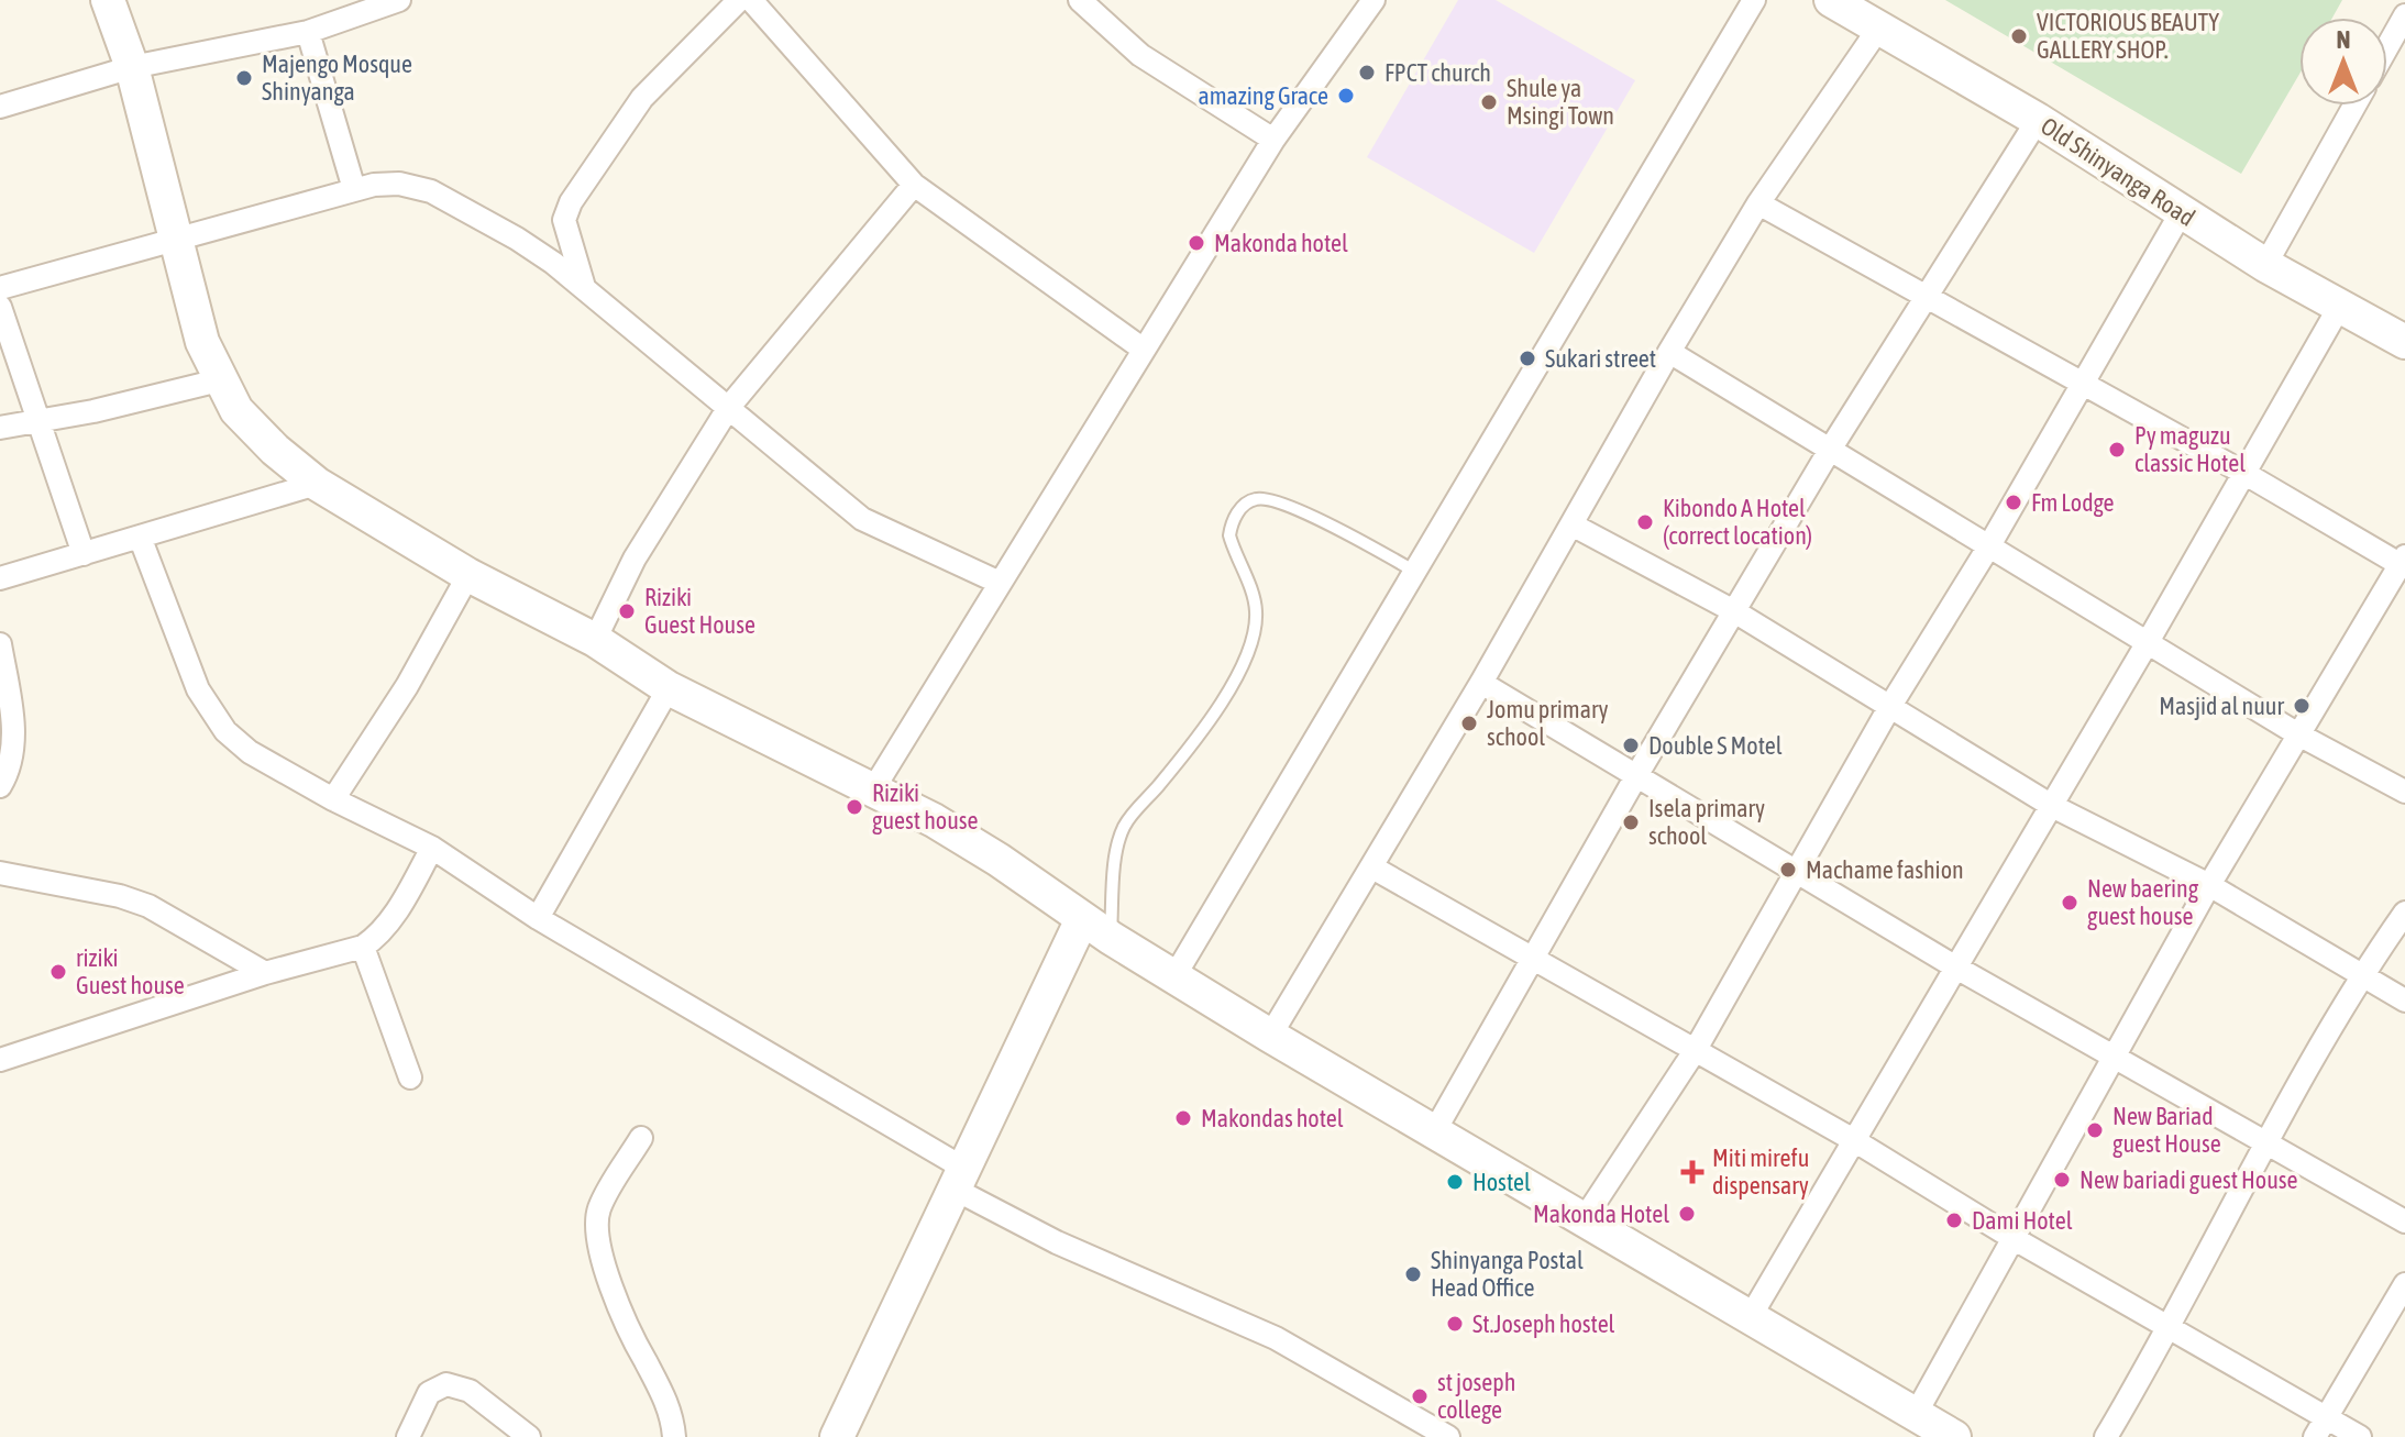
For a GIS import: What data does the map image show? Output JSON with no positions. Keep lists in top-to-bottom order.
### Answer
{
  "streets": {
    "street": ["Old Shinyanga Road"]
  },
  "places": {
    "other": [
      "VICTORIOUS BEAUTY GALLERY SHOP.",
      "FPCT church",
      "Majengo Mosque Shinyanga",
      "amazing Grace",
      "Shule ya Msingi Town",
      "Makonda hotel",
      "Sukari street",
      "Py maguzu classic Hotel",
      "Fm Lodge",
      "Kibondo A Hotel (correct location)",
      "Riziki Guest House",
      "Masjid al nuur",
      "Jomu primary school",
      "Double S Motel",
      "Riziki guest house",
      "Isela primary school",
      "Machame fashion",
      "New baering guest house",
      "riziki Guest house",
      "Makondas hotel",
      "New Bariad guest House",
      "New bariadi guest House",
      "Hostel",
      "Makonda Hotel",
      "Dami Hotel",
      "Shinyanga Postal Head Office",
      "St.Joseph hostel",
      "st joseph college"
    ],
    "health": ["Miti mirefu dispensary"]
  },
  "north": "top"
}
